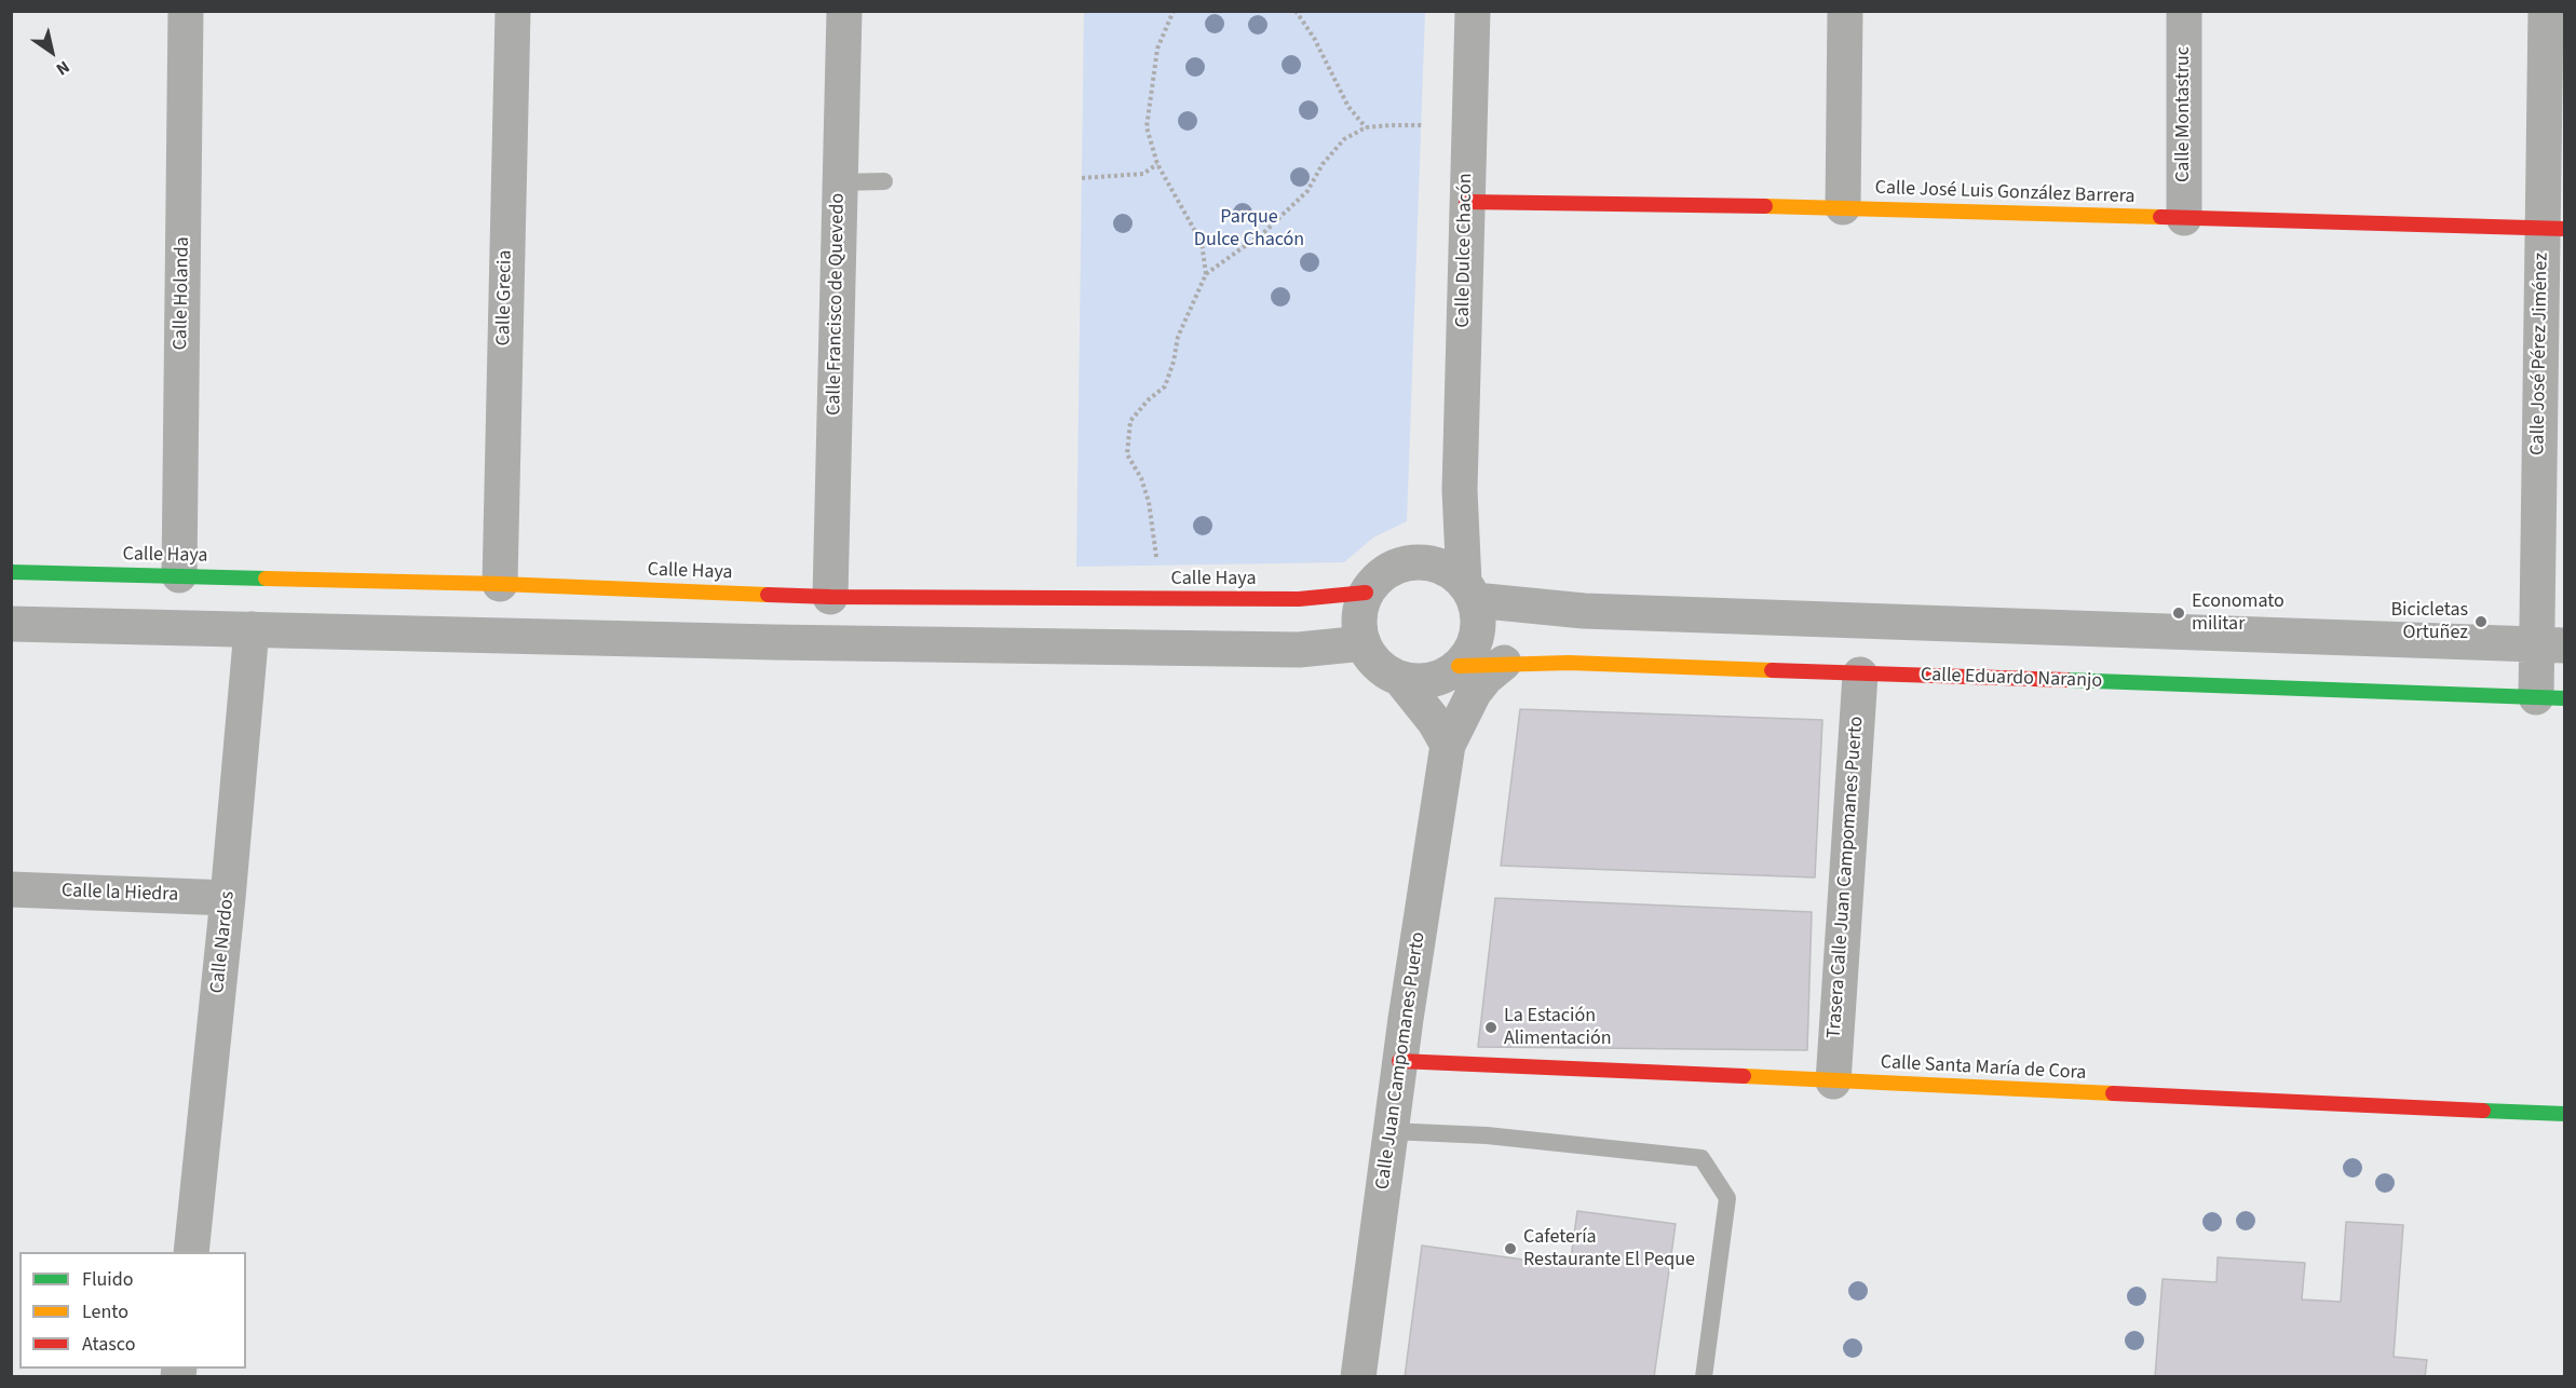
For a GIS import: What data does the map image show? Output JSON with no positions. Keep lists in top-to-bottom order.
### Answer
{
  "streets": {
    "street": [
      "Calle Montastruc",
      "Calle José Luis González Barrera",
      "Calle Dulce Chacón",
      "Calle Holanda",
      "Calle Grecia",
      "Calle Francisco de Quevedo",
      "Calle José Pérez Jiménez",
      "Calle Haya",
      "Calle Eduardo Naranjo",
      "Trasera Calle Juan Campomanes Puerto",
      "Calle la Hiedra",
      "Calle Nardos",
      "Calle Juan Campomanes Puerto",
      "Calle Santa María de Cora"
    ]
  },
  "crossings": [
    ["Calle Montastruc", "Calle José Luis González Barrera"],
    ["Calle José Luis González Barrera", "Calle Dulce Chacón"],
    ["Calle José Luis González Barrera", "Calle José Pérez Jiménez"],
    ["Calle Dulce Chacón", "Calle Haya"],
    ["Calle Dulce Chacón", "Calle Eduardo Naranjo"],
    ["Calle Holanda", "Calle Haya"],
    ["Calle Grecia", "Calle Haya"],
    ["Calle Francisco de Quevedo", "Calle Haya"],
    ["Calle José Pérez Jiménez", "Calle Eduardo Naranjo"],
    ["Calle Haya", "Calle Eduardo Naranjo"],
    ["Calle Eduardo Naranjo", "Trasera Calle Juan Campomanes Puerto"],
    ["Calle Eduardo Naranjo", "Calle Juan Campomanes Puerto"],
    ["Trasera Calle Juan Campomanes Puerto", "Calle Santa María de Cora"],
    ["Calle la Hiedra", "Calle Nardos"],
    ["Calle Juan Campomanes Puerto", "Calle Santa María de Cora"]
  ],
  "parks": ["Parque Dulce Chacón"],
  "places": [
    "Economato militar",
    "Bicicletas Ortuñez",
    "La Estación Alimentación",
    "Cafetería Restaurante El Peque"
  ],
  "legend": ["Fluido", "Lento", "Atasco"],
  "north": "bottom right"
}
